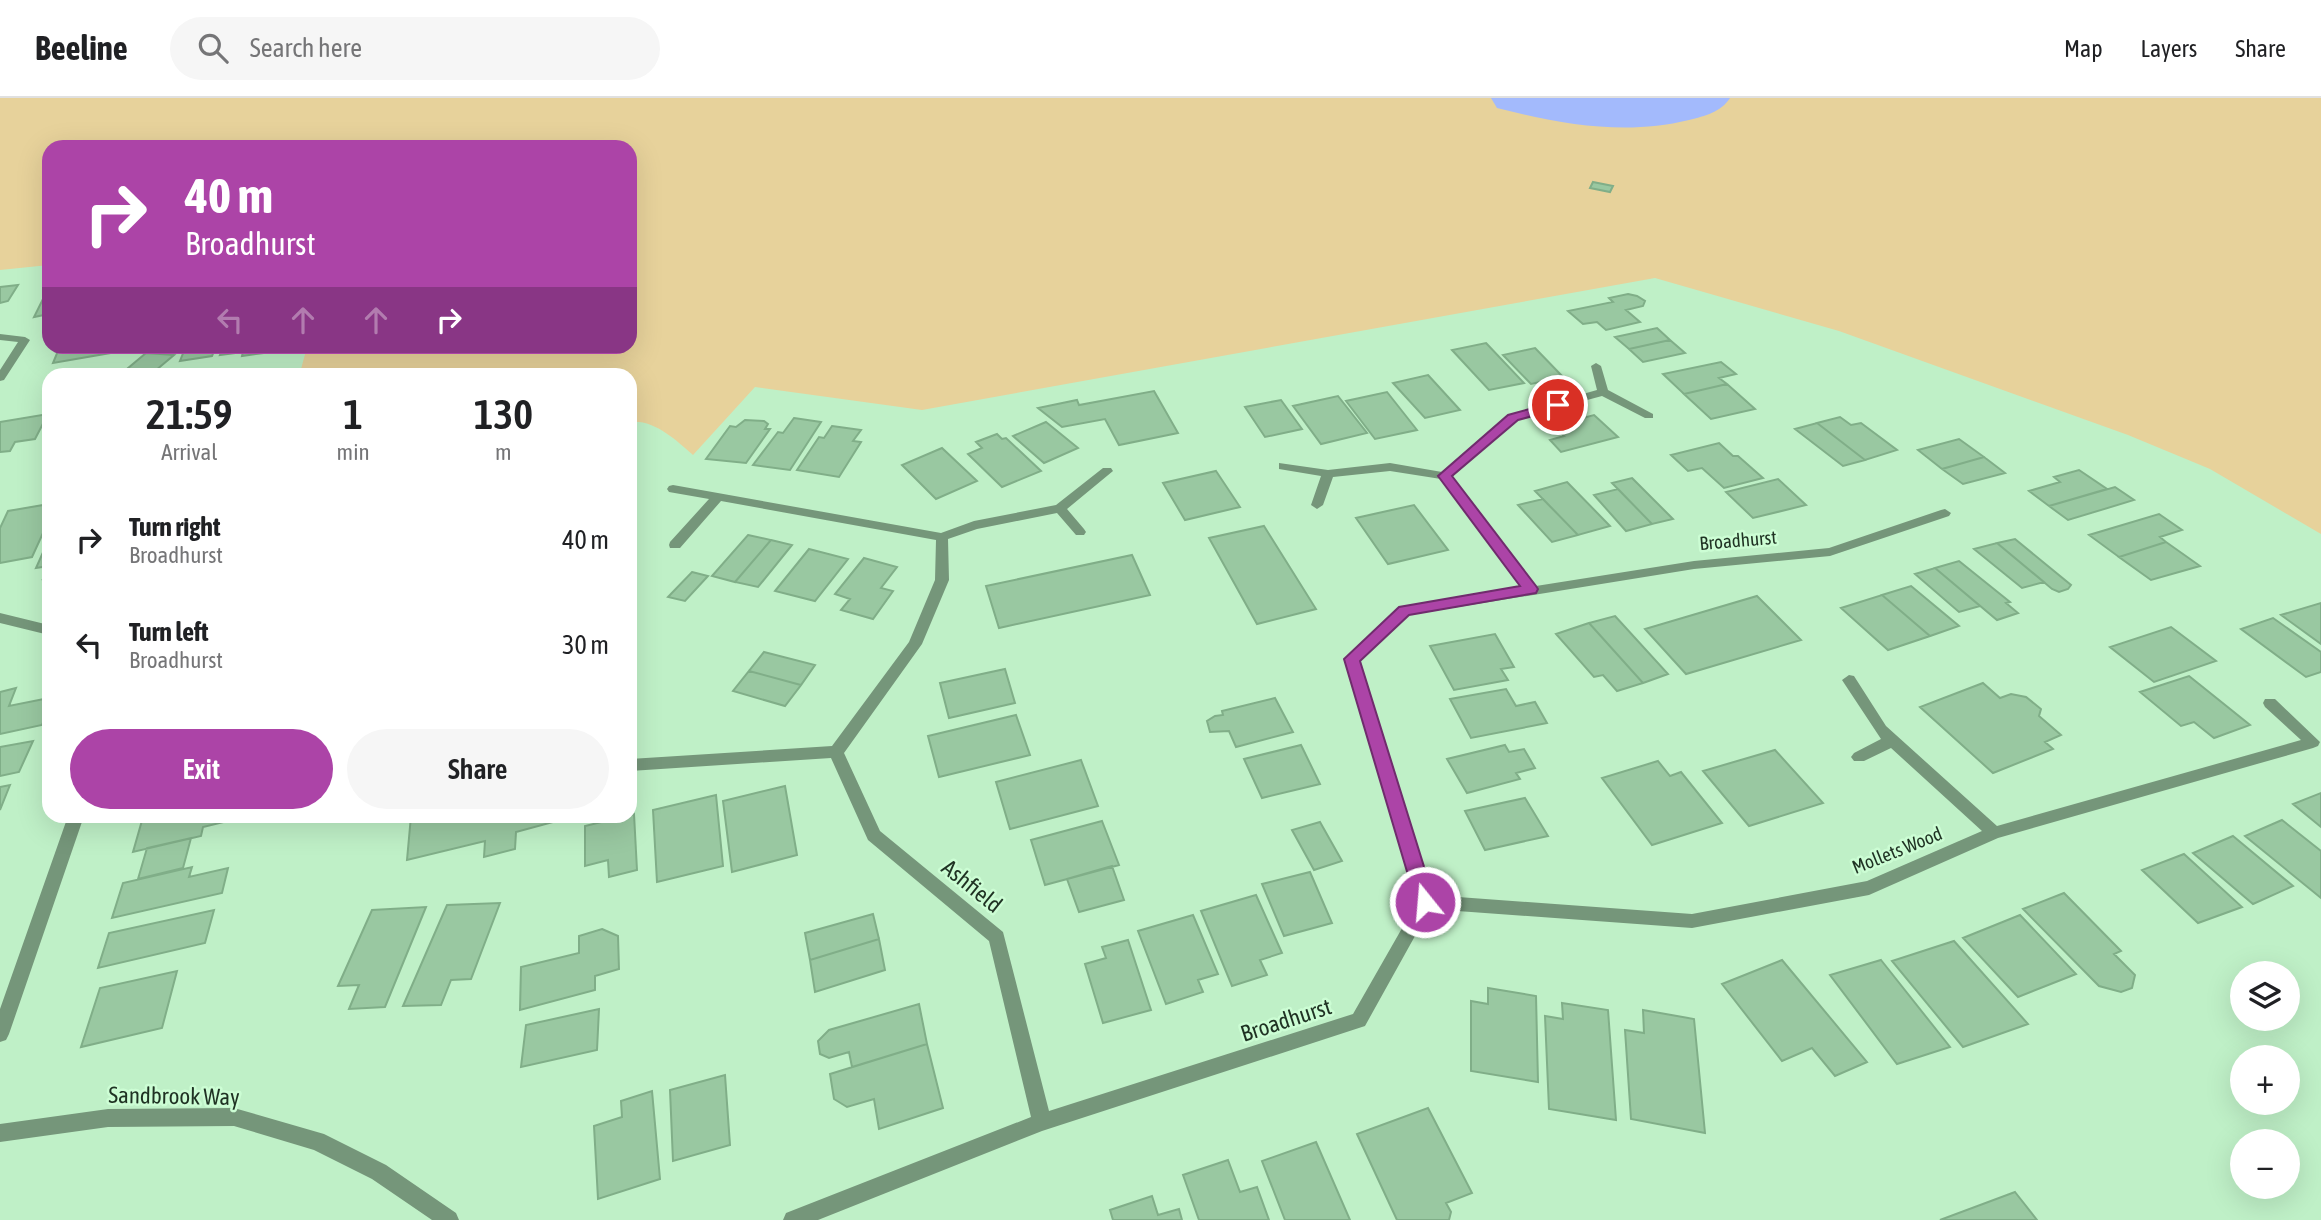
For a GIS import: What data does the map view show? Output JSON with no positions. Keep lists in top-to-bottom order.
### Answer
{
  "streets": {
    "street": [
      "Broadhurst",
      "Mollets Wood",
      "Ashfield",
      "Sandbrook Way"
    ]
  },
  "crossings": [
    ["Broadhurst", "Mollets Wood"],
    ["Broadhurst", "Ashfield"]
  ],
  "page": {
    "header": "Beeline",
    "search": "Search here",
    "nav": ["Map", "Layers", "Share"],
    "turn": ["40 m", "Broadhurst"],
    "eta": [
      "21:59",
      "Arrival",
      "1",
      "min",
      "130",
      "m"
    ],
    "list": [
      {
        "name": "Turn right",
        "note": "Broadhurst",
        "value": "40 m"
      },
      {
        "name": "Turn left",
        "note": "Broadhurst",
        "value": "30 m"
      }
    ],
    "buttons": ["Exit", "Share"],
    "map_buttons": ["+", "−"]
  }
}
